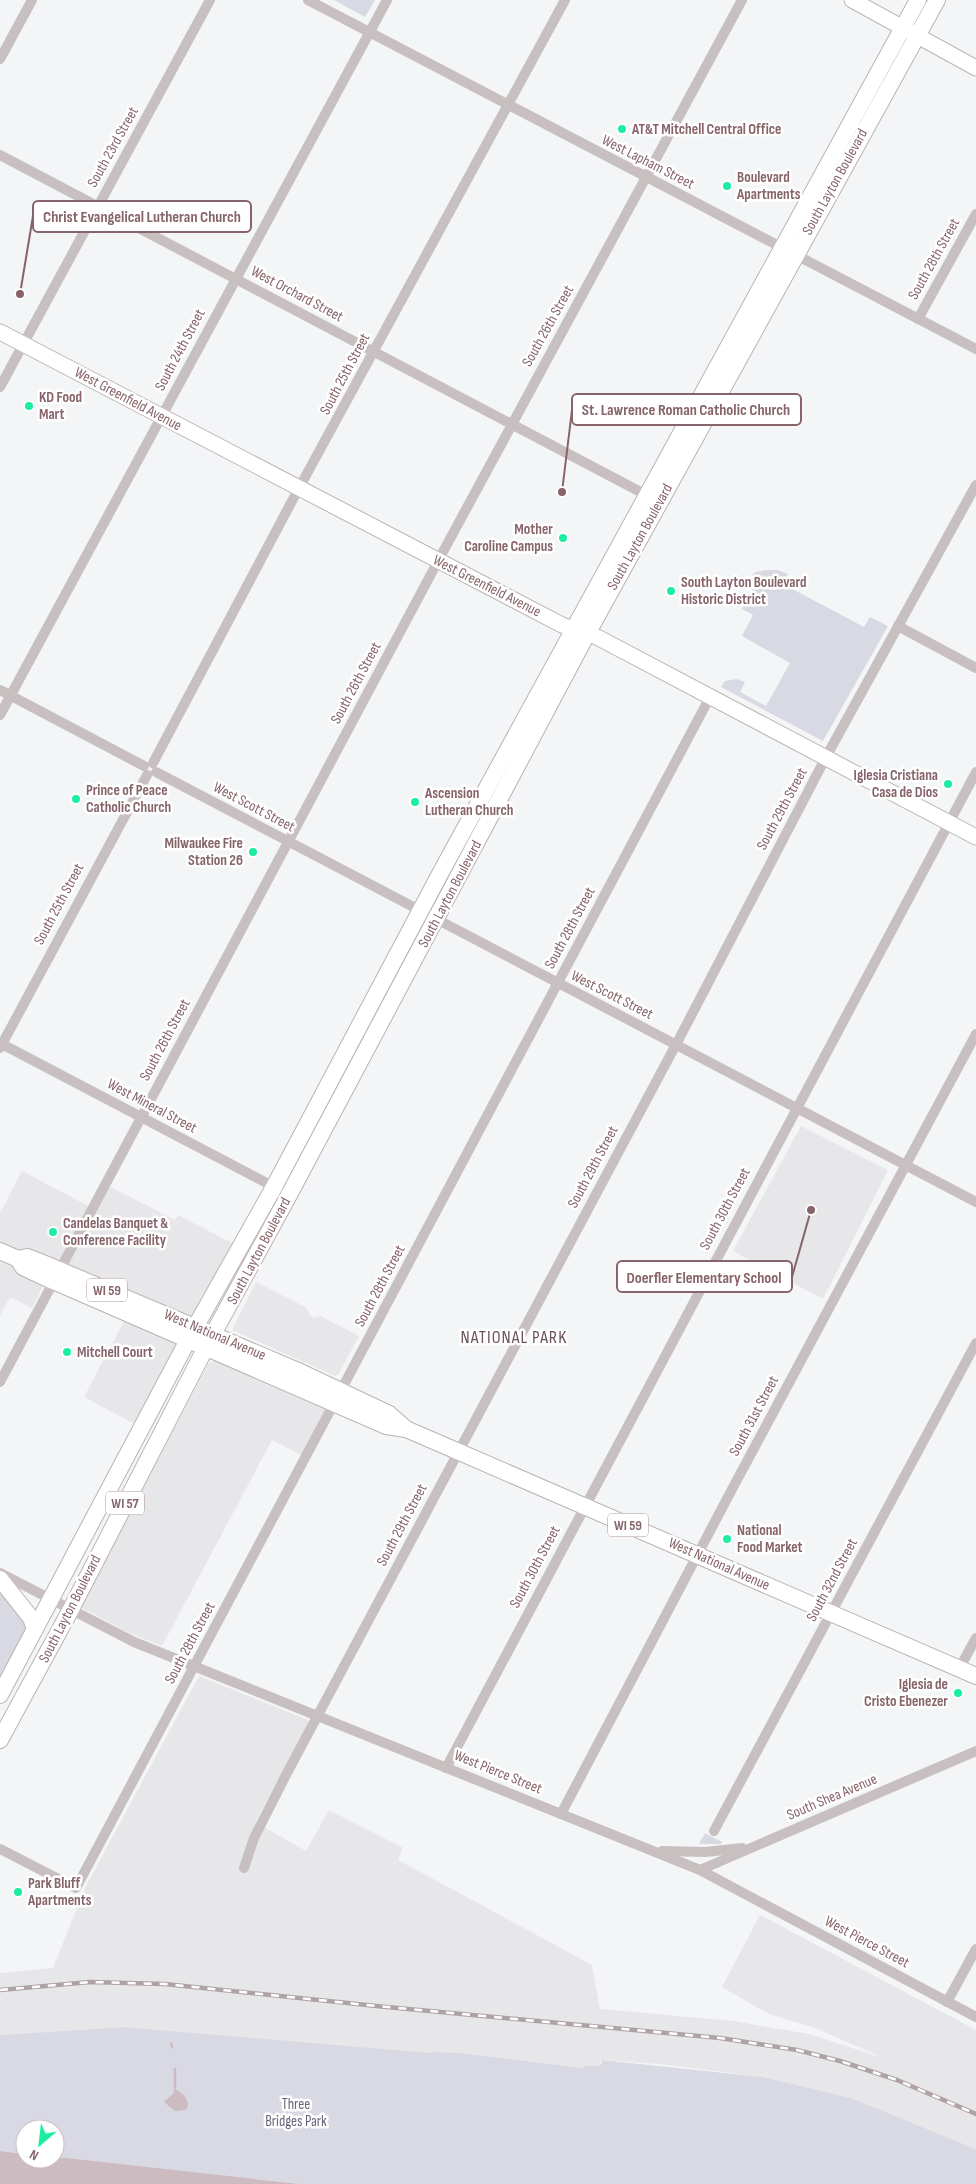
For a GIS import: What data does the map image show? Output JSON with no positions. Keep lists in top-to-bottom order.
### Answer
{
  "streets": {
    "main road": [
      "South Layton Boulevard",
      "West Greenfield Avenue",
      "WI 59",
      "West National Avenue",
      "WI 57"
    ],
    "street": [
      "South 23rd Street",
      "West Lapham Street",
      "South 28th Street",
      "West Orchard Street",
      "South 26th Street",
      "South 24th Street",
      "South 25th Street",
      "West Scott Street",
      "South 29th Street",
      "West Mineral Street",
      "South 30th Street",
      "South 31st Street",
      "South 32nd Street",
      "West Pierce Street",
      "South Shea Avenue"
    ]
  },
  "crossings": [
    ["South 23rd Street", "West Orchard Street"],
    ["South 23rd Street", "West Greenfield Avenue"],
    ["West Lapham Street", "South Layton Boulevard"],
    ["West Lapham Street", "South 28th Street"],
    ["West Lapham Street", "South 26th Street"],
    ["West Lapham Street", "South 24th Street"],
    ["West Lapham Street", "South 25th Street"],
    ["South Layton Boulevard", "West Orchard Street"],
    ["South Layton Boulevard", "West Greenfield Avenue"],
    ["South Layton Boulevard", "West Scott Street"],
    ["South Layton Boulevard", "West Mineral Street"],
    ["South Layton Boulevard", "West National Avenue"],
    ["South Layton Boulevard", "West Pierce Street"],
    ["South 28th Street", "West Greenfield Avenue"],
    ["South 28th Street", "West Scott Street"],
    ["South 28th Street", "West National Avenue"],
    ["South 28th Street", "West Pierce Street"],
    ["West Orchard Street", "South 26th Street"],
    ["West Orchard Street", "South 24th Street"],
    ["West Orchard Street", "South 25th Street"],
    ["South 26th Street", "West Greenfield Avenue"],
    ["South 26th Street", "West Scott Street"],
    ["South 26th Street", "West Mineral Street"],
    ["South 26th Street", "West National Avenue"],
    ["South 24th Street", "West Greenfield Avenue"],
    ["South 24th Street", "West Scott Street"],
    ["South 25th Street", "West Greenfield Avenue"],
    ["South 25th Street", "West Scott Street"],
    ["South 25th Street", "West Mineral Street"],
    ["West Greenfield Avenue", "South 29th Street"],
    ["West Greenfield Avenue", "South 30th Street"],
    ["West Scott Street", "South 29th Street"],
    ["West Scott Street", "South 30th Street"],
    ["West Scott Street", "South 31st Street"],
    ["South 29th Street", "West National Avenue"],
    ["South 29th Street", "West Pierce Street"],
    ["South 30th Street", "West National Avenue"],
    ["South 30th Street", "West Pierce Street"],
    ["West National Avenue", "South 31st Street"],
    ["West National Avenue", "South 32nd Street"],
    ["South 31st Street", "West Pierce Street"],
    ["West Pierce Street", "South Shea Avenue"]
  ],
  "districts": ["NATIONAL PARK"],
  "parks": ["Three Bridges Park"],
  "places": [
    "AT&T Mitchell Central Office",
    "Boulevard Apartments",
    "Christ Evangelical Lutheran Church",
    "KD Food Mart",
    "St. Lawrence Roman Catholic Church",
    "Mother Caroline Campus",
    "South Layton Boulevard Historic District",
    "Iglesia Cristiana Casa de Dios",
    "Prince of Peace Catholic Church",
    "Ascension Lutheran Church",
    "Milwaukee Fire Station 26",
    "Doerfler Elementary School",
    "Candelas Banquet & Conference Facility",
    "Mitchell Court",
    "National Food Market",
    "Iglesia de Cristo Ebenezer",
    "Park Bluff Apartments"
  ],
  "north": "bottom left"
}
